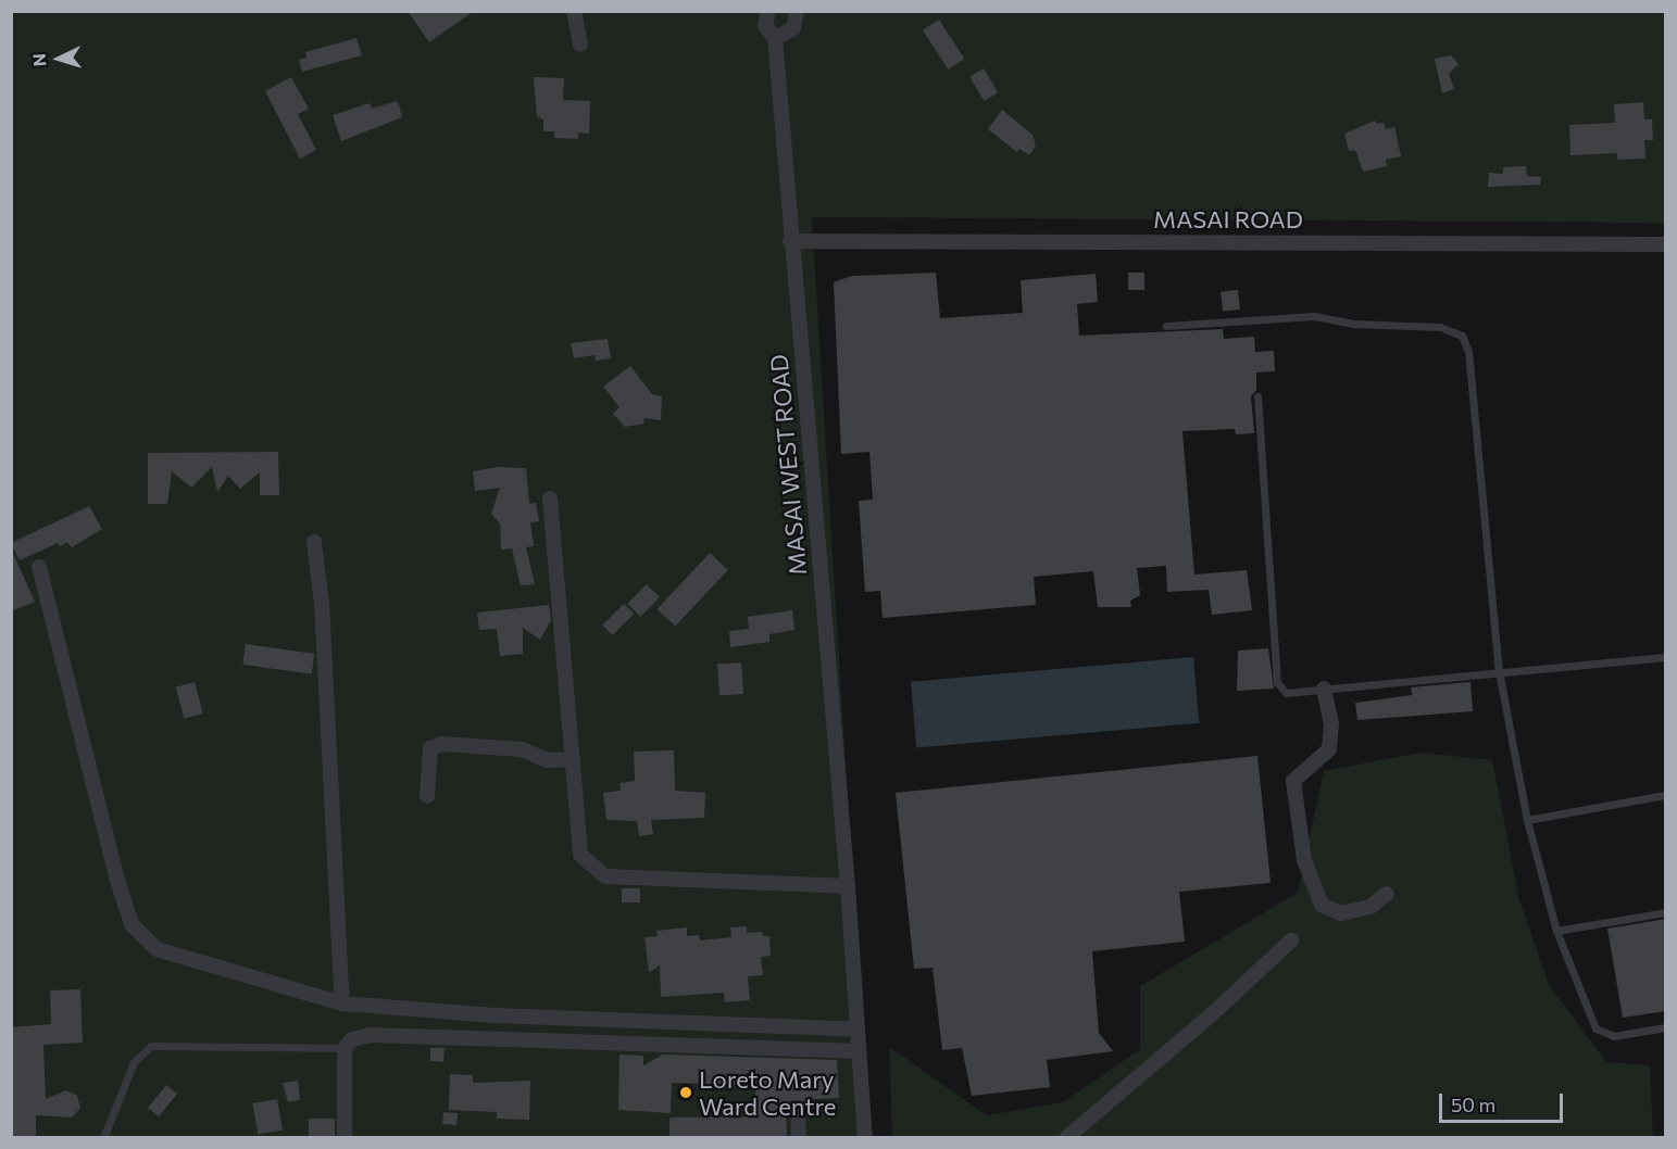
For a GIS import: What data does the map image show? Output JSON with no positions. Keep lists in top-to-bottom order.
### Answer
{
  "streets": {
    "street": ["MASAI ROAD", "MASAI WEST ROAD"]
  },
  "crossings": [
    ["MASAI ROAD", "MASAI WEST ROAD"]
  ],
  "places": ["Loreto Mary Ward Centre"],
  "scale_bar": "50 m",
  "north": "left"
}
